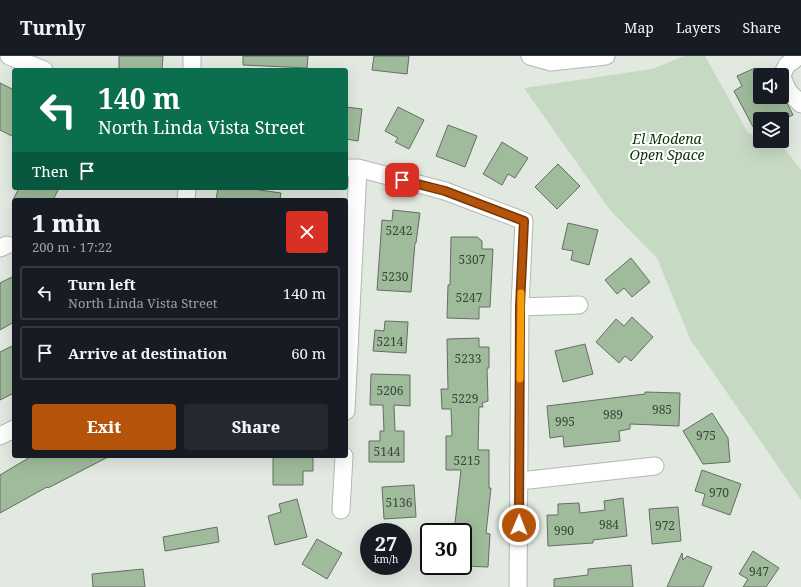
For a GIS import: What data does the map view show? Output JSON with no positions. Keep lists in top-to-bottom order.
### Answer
{
  "parks": ["El Modena Open Space"],
  "house_numbers": [
    "5242",
    "5307",
    "5230",
    "5247",
    "5214",
    "5233",
    "5206",
    "5229",
    "985",
    "989",
    "995",
    "975",
    "5144",
    "5215",
    "970",
    "5136",
    "984",
    "972",
    "990",
    "947"
  ],
  "page": {
    "header": "Turnly",
    "nav": ["Map", "Layers", "Share"],
    "turn": ["140 m", "North Linda Vista Street"],
    "then": "Then",
    "heading": ["1 min", "200 m · 17:22"],
    "list": [
      {
        "name": "Turn left",
        "note": "North Linda Vista Street",
        "value": "140 m"
      },
      {
        "name": "Arrive at destination",
        "value": "60 m"
      }
    ],
    "buttons": ["Exit", "Share"],
    "speed": "27 km/h",
    "limit": "30"
  }
}
